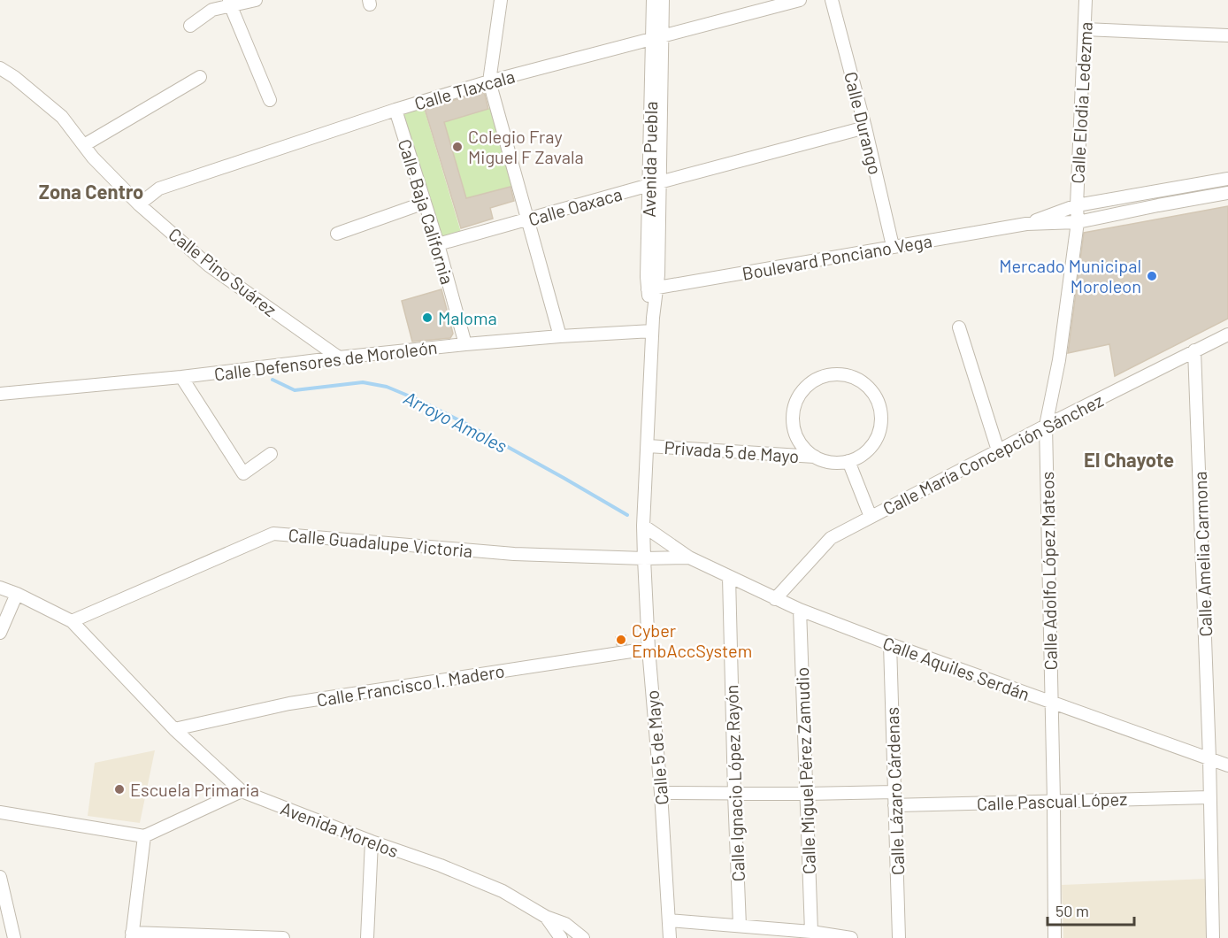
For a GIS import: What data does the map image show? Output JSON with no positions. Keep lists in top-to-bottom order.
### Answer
{
  "streets": {
    "street": [
      "Calle Tlaxcala",
      "Calle Elodia Ledezma",
      "Calle Durango",
      "Avenida Puebla",
      "Calle Oaxaca",
      "Calle Baja California",
      "Boulevard Ponciano Vega",
      "Calle Pino Suárez",
      "Calle Defensores de Moroleón",
      "Privada 5 de Mayo",
      "Calle María Concepción Sánchez",
      "Calle Guadalupe Victoria",
      "Calle Amelia Carmona",
      "Calle Adolfo López Mateos",
      "Calle Aquiles Serdán",
      "Calle Francisco I. Madero",
      "Calle 5 de Mayo",
      "Calle Miguel Pérez Zamudio",
      "Calle Ignacio López Rayón",
      "Calle Lázaro Cárdenas",
      "Calle Pascual López",
      "Avenida Morelos"
    ]
  },
  "crossings": [
    ["Calle Tlaxcala", "Avenida Puebla"],
    ["Calle Tlaxcala", "Calle Baja California"],
    ["Calle Tlaxcala", "Calle Pino Suárez"],
    ["Calle Elodia Ledezma", "Boulevard Ponciano Vega"],
    ["Calle Elodia Ledezma", "Calle Adolfo López Mateos"],
    ["Calle Durango", "Calle Oaxaca"],
    ["Calle Durango", "Boulevard Ponciano Vega"],
    ["Avenida Puebla", "Calle Oaxaca"],
    ["Avenida Puebla", "Boulevard Ponciano Vega"],
    ["Avenida Puebla", "Calle Defensores de Moroleón"],
    ["Avenida Puebla", "Privada 5 de Mayo"],
    ["Avenida Puebla", "Calle Guadalupe Victoria"],
    ["Avenida Puebla", "Calle Aquiles Serdán"],
    ["Avenida Puebla", "Calle 5 de Mayo"],
    ["Calle Oaxaca", "Calle Baja California"],
    ["Calle Baja California", "Calle Defensores de Moroleón"],
    ["Boulevard Ponciano Vega", "Calle Adolfo López Mateos"],
    ["Calle Pino Suárez", "Calle Defensores de Moroleón"],
    ["Calle María Concepción Sánchez", "Calle Amelia Carmona"],
    ["Calle María Concepción Sánchez", "Calle Adolfo López Mateos"],
    ["Calle María Concepción Sánchez", "Calle Aquiles Serdán"],
    ["Calle Guadalupe Victoria", "Calle Aquiles Serdán"],
    ["Calle Guadalupe Victoria", "Calle 5 de Mayo"],
    ["Calle Guadalupe Victoria", "Avenida Morelos"],
    ["Calle Amelia Carmona", "Calle Aquiles Serdán"],
    ["Calle Amelia Carmona", "Calle Pascual López"],
    ["Calle Adolfo López Mateos", "Calle Aquiles Serdán"],
    ["Calle Adolfo López Mateos", "Calle Pascual López"],
    ["Calle Aquiles Serdán", "Calle 5 de Mayo"],
    ["Calle Aquiles Serdán", "Calle Miguel Pérez Zamudio"],
    ["Calle Aquiles Serdán", "Calle Ignacio López Rayón"],
    ["Calle Aquiles Serdán", "Calle Lázaro Cárdenas"],
    ["Calle Francisco I. Madero", "Calle 5 de Mayo"],
    ["Calle Francisco I. Madero", "Avenida Morelos"],
    ["Calle Lázaro Cárdenas", "Calle Pascual López"]
  ],
  "districts": ["Zona Centro", "El Chayote"],
  "water": ["Arroyo Amoles"],
  "places": [
    "Colegio Fray Miguel F Zavala",
    "Mercado Municipal Moroleon",
    "Maloma",
    "Cyber EmbAccSystem",
    "Escuela Primaria"
  ],
  "scale_bar": "50 m"
}
